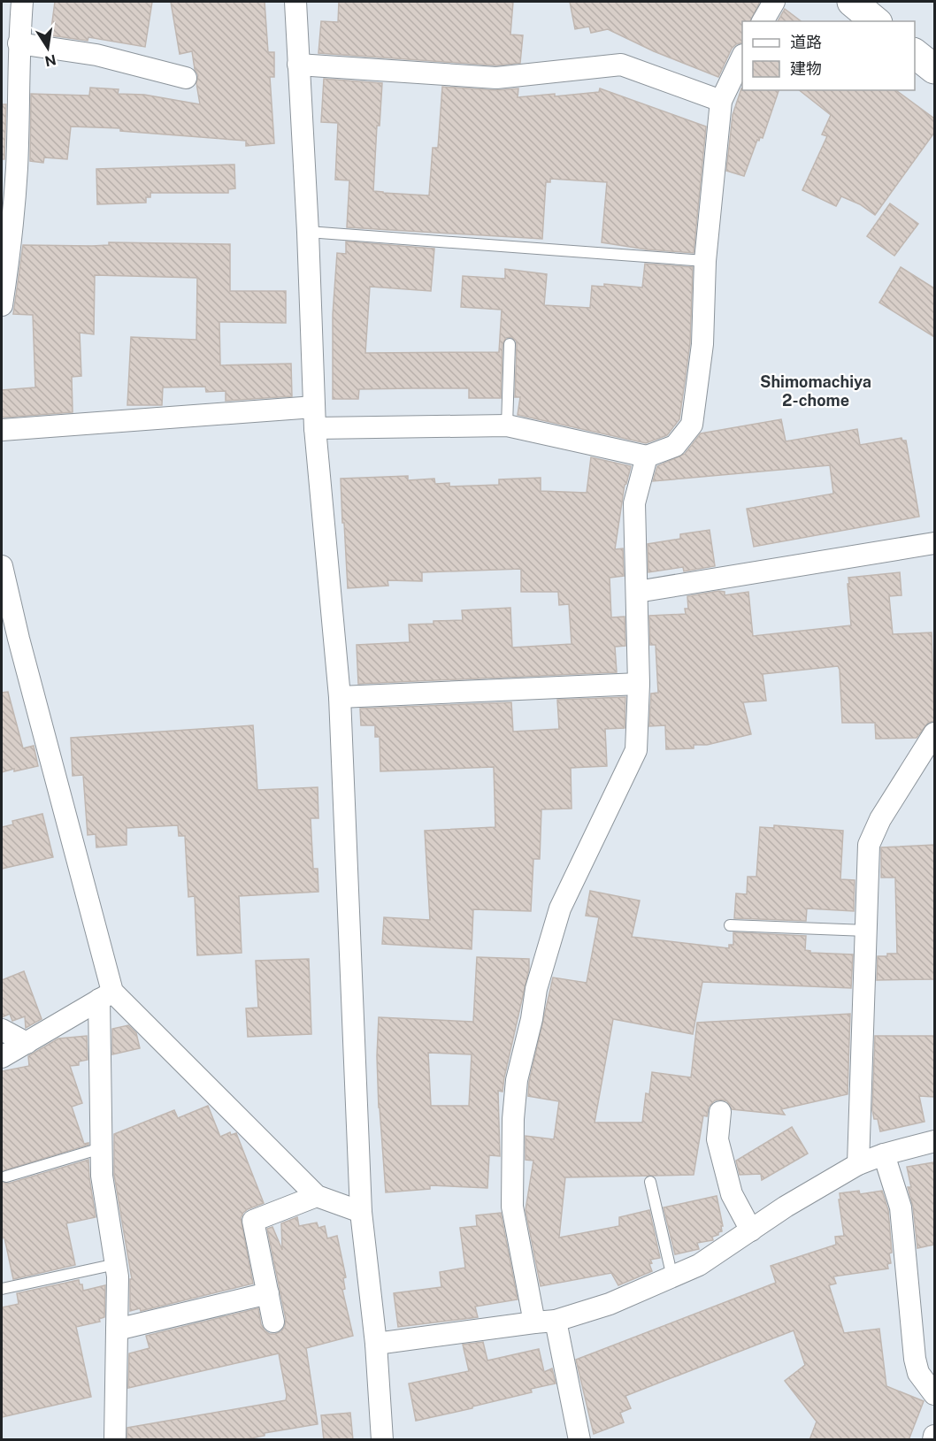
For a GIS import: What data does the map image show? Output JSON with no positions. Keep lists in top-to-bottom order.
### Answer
{
  "districts": ["Shimomachiya 2-chome"],
  "legend": ["道路", "建物"],
  "north": "bottom"
}
